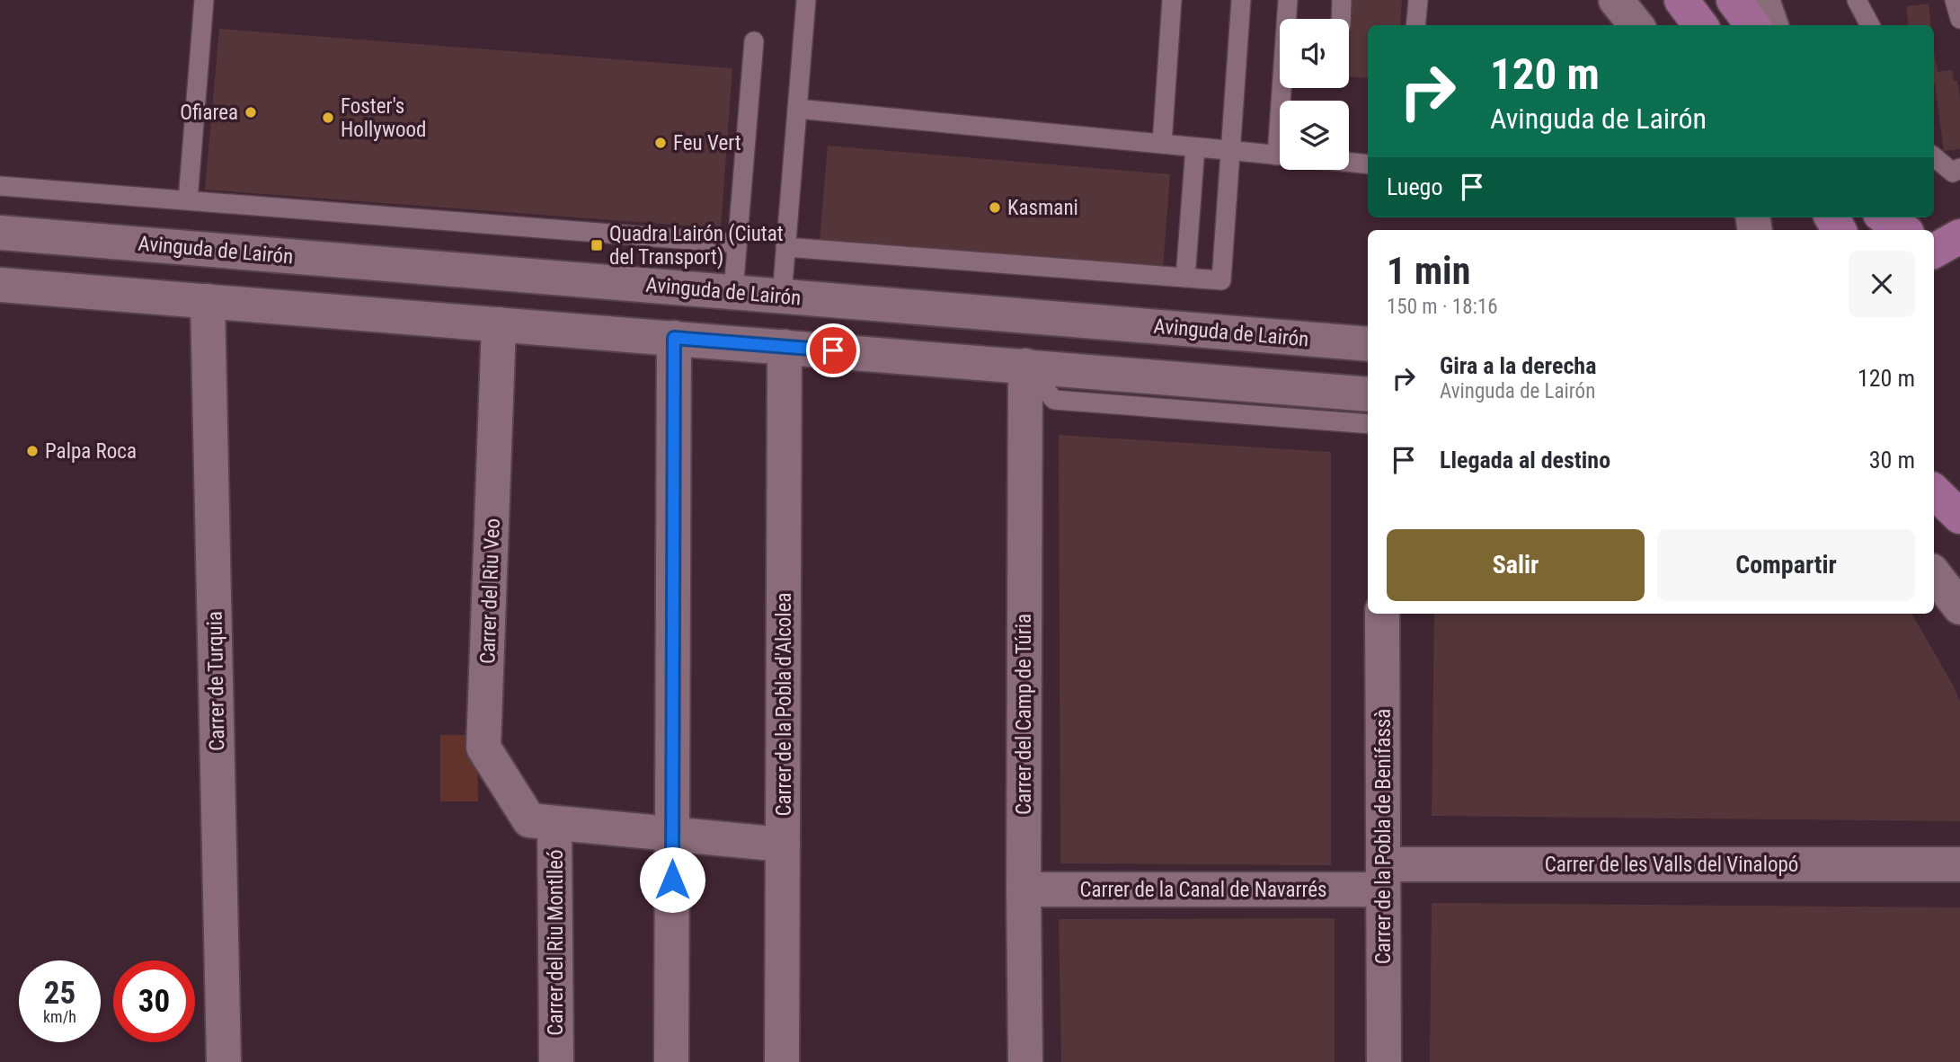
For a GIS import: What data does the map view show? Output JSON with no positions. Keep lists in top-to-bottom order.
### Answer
{
  "streets": {
    "street": [
      "Avinguda de Lairón",
      "Carrer del Riu Veo",
      "Carrer de Turquia",
      "Carrer de la Pobla d'Alcolea",
      "Carrer del Camp de Túria",
      "Carrer de la Pobla de Benifassà",
      "Carrer de les Valls del Vinalopó",
      "Carrer de la Canal de Navarrés",
      "Carrer del Riu Montlleó"
    ]
  },
  "crossings": [
    ["Carrer del Riu Veo", "Carrer del Riu Montlleó"],
    ["Carrer del Camp de Túria", "Carrer de la Canal de Navarrés"],
    ["Carrer de la Pobla de Benifassà", "Carrer de les Valls del Vinalopó"],
    ["Carrer de la Pobla de Benifassà", "Carrer de la Canal de Navarrés"],
    ["Carrer de les Valls del Vinalopó", "Carrer de la Canal de Navarrés"]
  ],
  "places": {
    "other": [
      "Ofiarea",
      "Foster's Hollywood",
      "Feu Vert",
      "Kasmani",
      "Palpa Roca"
    ],
    "transit": ["Quadra Lairón (Ciutat del Transport)"]
  },
  "page": {
    "turn": ["120 m", "Avinguda de Lairón"],
    "then": "Luego",
    "heading": ["1 min", "150 m · 18:16"],
    "list": [
      {
        "name": "Gira a la derecha",
        "note": "Avinguda de Lairón",
        "value": "120 m"
      },
      {
        "name": "Llegada al destino",
        "value": "30 m"
      }
    ],
    "buttons": ["Salir", "Compartir"],
    "speed": "25 km/h",
    "limit": "30"
  }
}
